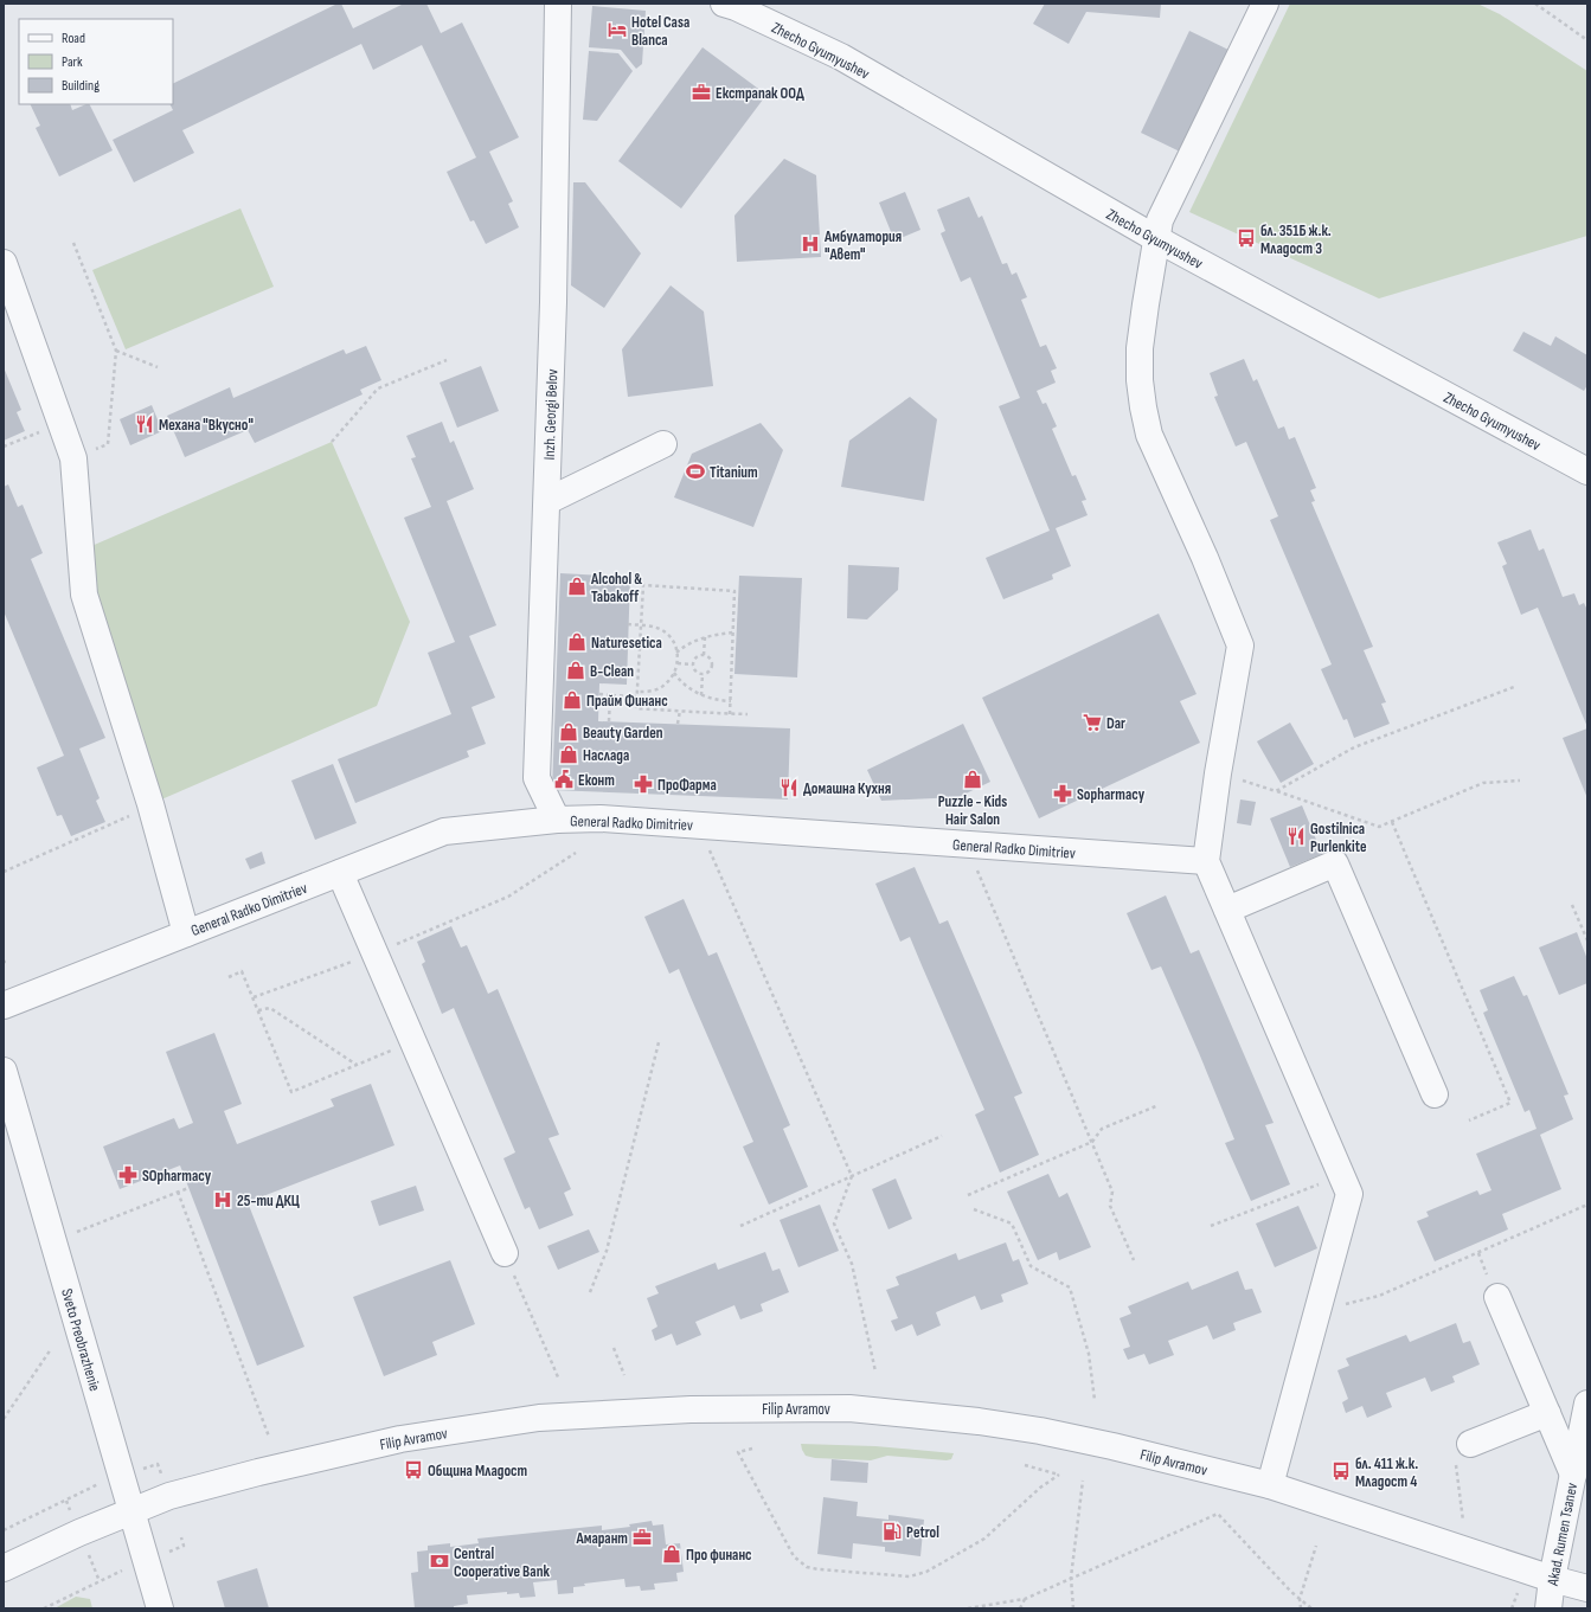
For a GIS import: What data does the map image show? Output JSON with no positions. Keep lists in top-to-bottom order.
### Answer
{
  "streets": {
    "street": [
      "Zhecho Gyumyushev",
      "Inzh. Georgi Belov",
      "General Radko Dimitriev",
      "Sveto Preobrazhenie",
      "Filip Avramov",
      "Akad. Rumen Tsanev"
    ]
  },
  "crossings": [
    ["Inzh. Georgi Belov", "General Radko Dimitriev"],
    ["Sveto Preobrazhenie", "Filip Avramov"],
    ["Filip Avramov", "Akad. Rumen Tsanev"]
  ],
  "places": {
    "hotel": ["Hotel Casa Blanca"],
    "office": ["Екстрапак ООД", "Амарант"],
    "bus stop": ["бл. 351Б ж.к. Младост 3", "Община Младост", "бл. 411 ж.к. Младост 4"],
    "hospital": ["Амбулатория \"Авет\"", "25-ти ДКЦ"],
    "restaurant": ["Механа \"Вкусно\"", "Домашна Кухня", "Gostilnica Purlenkite"],
    "sports": ["Titanium"],
    "shop": [
      "Alcohol & Tabakoff",
      "Naturesetica",
      "B-Clean",
      "Прайм Финанс",
      "Beauty Garden",
      "Наслада",
      "Puzzle - Kids Hair Salon",
      "Про финанс"
    ],
    "supermarket": ["Dar"],
    "public building": ["Еконт"],
    "pharmacy": ["ПроФарма", "Sopharmacy", "SOpharmacy"],
    "fuel station": ["Petrol"],
    "bank": ["Central Cooperative Bank"]
  },
  "legend": ["Road", "Park", "Building"]
}
